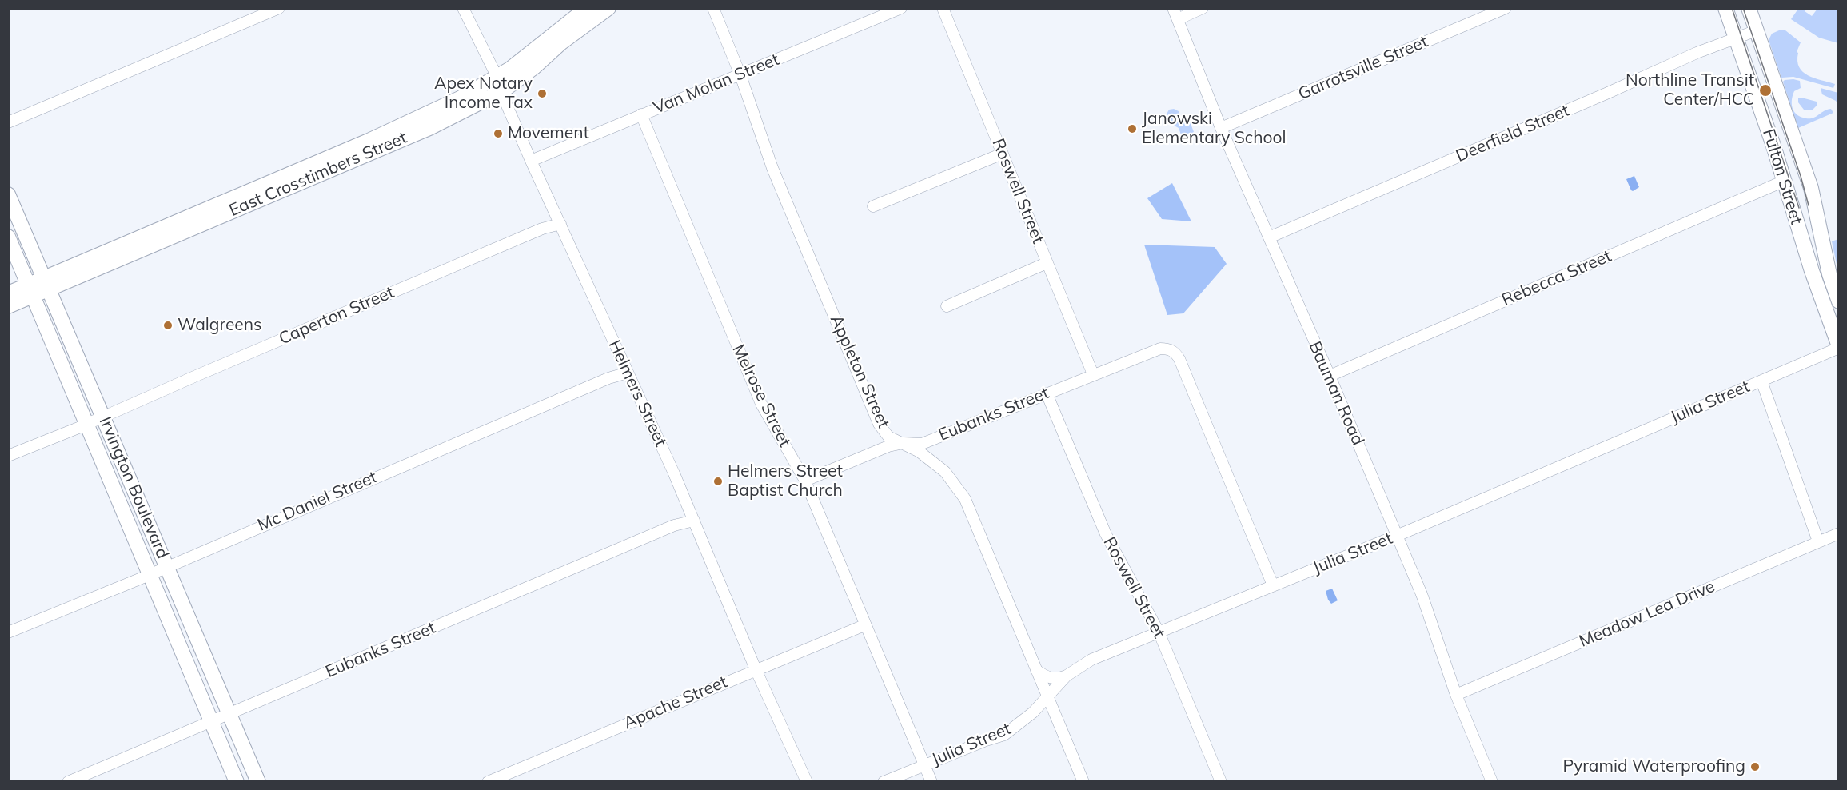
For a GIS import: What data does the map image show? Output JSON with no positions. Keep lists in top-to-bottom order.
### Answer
{
  "streets": {
    "main road": ["East Crosstimbers Street", "Fulton Street", "Irvington Boulevard"],
    "street": [
      "Garrotsville Street",
      "Van Molan Street",
      "Deerfield Street",
      "Roswell Street",
      "Rebecca Street",
      "Caperton Street",
      "Appleton Street",
      "Helmers Street",
      "Bauman Road",
      "Melrose Street",
      "Julia Street",
      "Eubanks Street",
      "Mc Daniel Street",
      "Meadow Lea Drive",
      "Apache Street"
    ]
  },
  "crossings": [
    ["Garrotsville Street", "Bauman Road"],
    ["Van Molan Street", "Appleton Street"],
    ["Van Molan Street", "Helmers Street"],
    ["Van Molan Street", "Melrose Street"],
    ["Deerfield Street", "Fulton Street"],
    ["Deerfield Street", "Bauman Road"],
    ["East Crosstimbers Street", "Helmers Street"],
    ["East Crosstimbers Street", "Irvington Boulevard"],
    ["Fulton Street", "Rebecca Street"],
    ["Fulton Street", "Julia Street"],
    ["Roswell Street", "Julia Street"],
    ["Roswell Street", "Eubanks Street"],
    ["Rebecca Street", "Bauman Road"],
    ["Caperton Street", "Helmers Street"],
    ["Caperton Street", "Irvington Boulevard"],
    ["Appleton Street", "Julia Street"],
    ["Appleton Street", "Eubanks Street"],
    ["Helmers Street", "Eubanks Street"],
    ["Helmers Street", "Mc Daniel Street"],
    ["Helmers Street", "Apache Street"],
    ["Bauman Road", "Julia Street"],
    ["Bauman Road", "Meadow Lea Drive"],
    ["Melrose Street", "Julia Street"],
    ["Melrose Street", "Apache Street"],
    ["Julia Street", "Eubanks Street"],
    ["Eubanks Street", "Irvington Boulevard"],
    ["Irvington Boulevard", "Mc Daniel Street"]
  ],
  "places": [
    "Northline Transit Center/HCC",
    "Apex Notary Income Tax",
    "Janowski Elementary School",
    "Movement",
    "Walgreens",
    "Helmers Street Baptist Church",
    "Pyramid Waterproofing"
  ]
}
